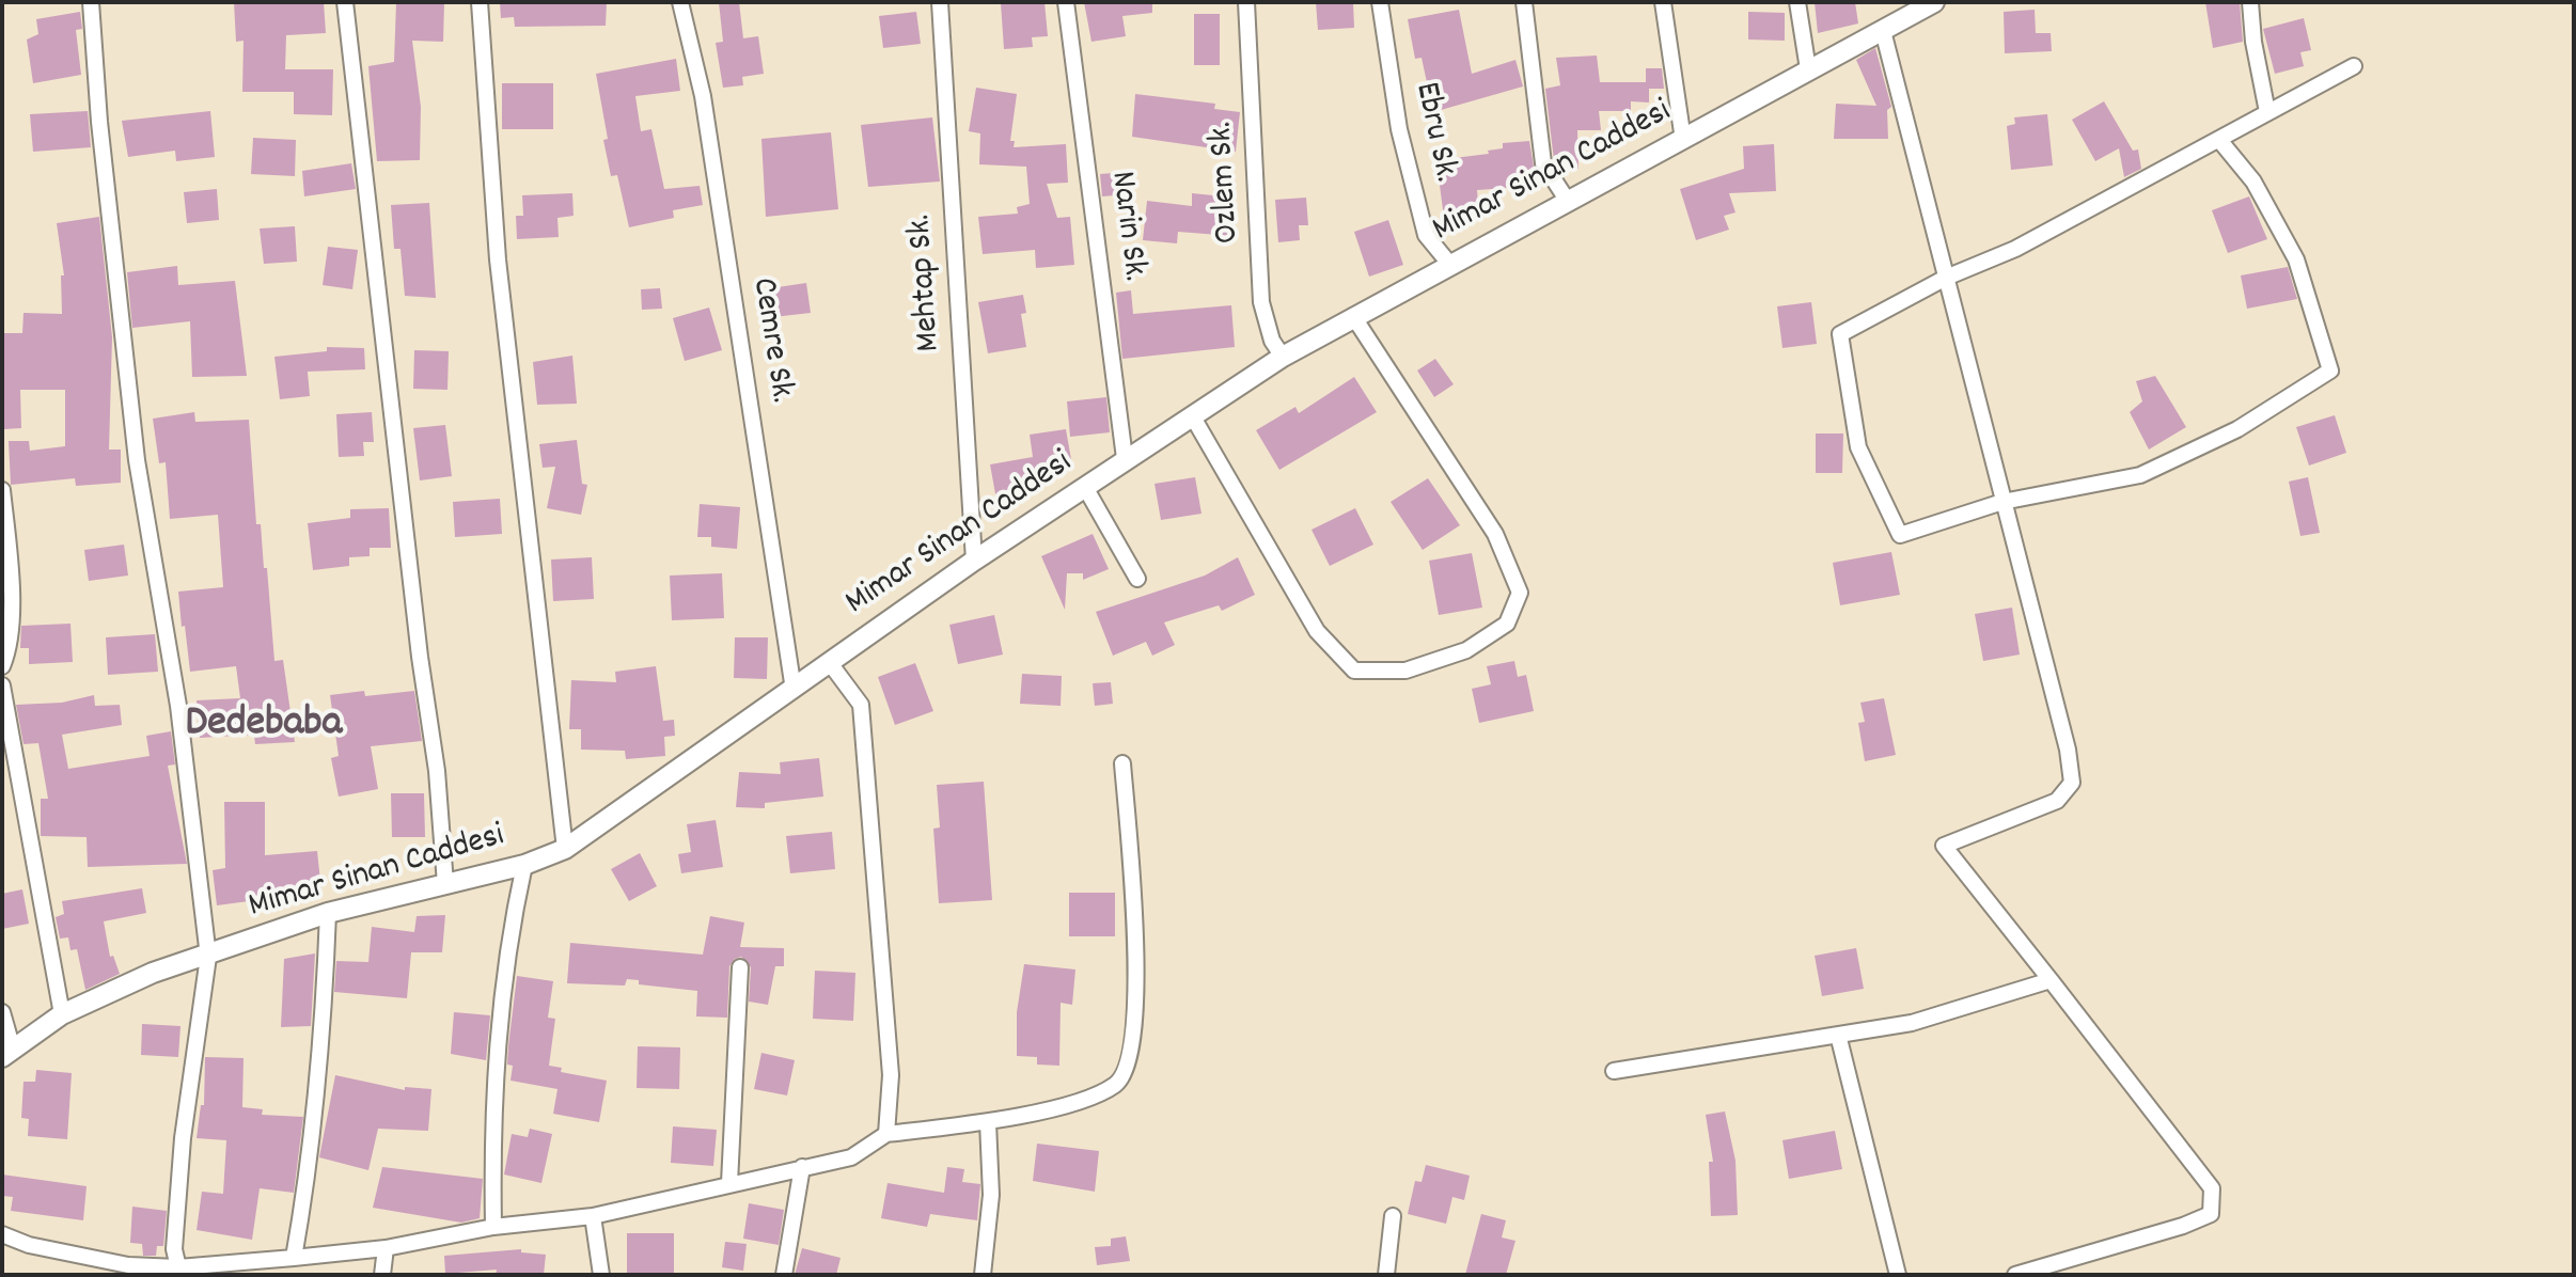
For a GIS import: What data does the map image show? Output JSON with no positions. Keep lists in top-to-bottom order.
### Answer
{
  "streets": {
    "street": [
      "Ebru Sk.",
      "Mimar Sinan Caddesi",
      "Ozlem Sk.",
      "Narin Sk.",
      "Mehtap Sk.",
      "Cemre Sk."
    ]
  },
  "crossings": [
    ["Ebru Sk.", "Mimar Sinan Caddesi"],
    ["Mimar Sinan Caddesi", "Ozlem Sk."],
    ["Mimar Sinan Caddesi", "Narin Sk."],
    ["Mimar Sinan Caddesi", "Mehtap Sk."],
    ["Mimar Sinan Caddesi", "Cemre Sk."]
  ],
  "districts": ["Dedebaba"]
}
